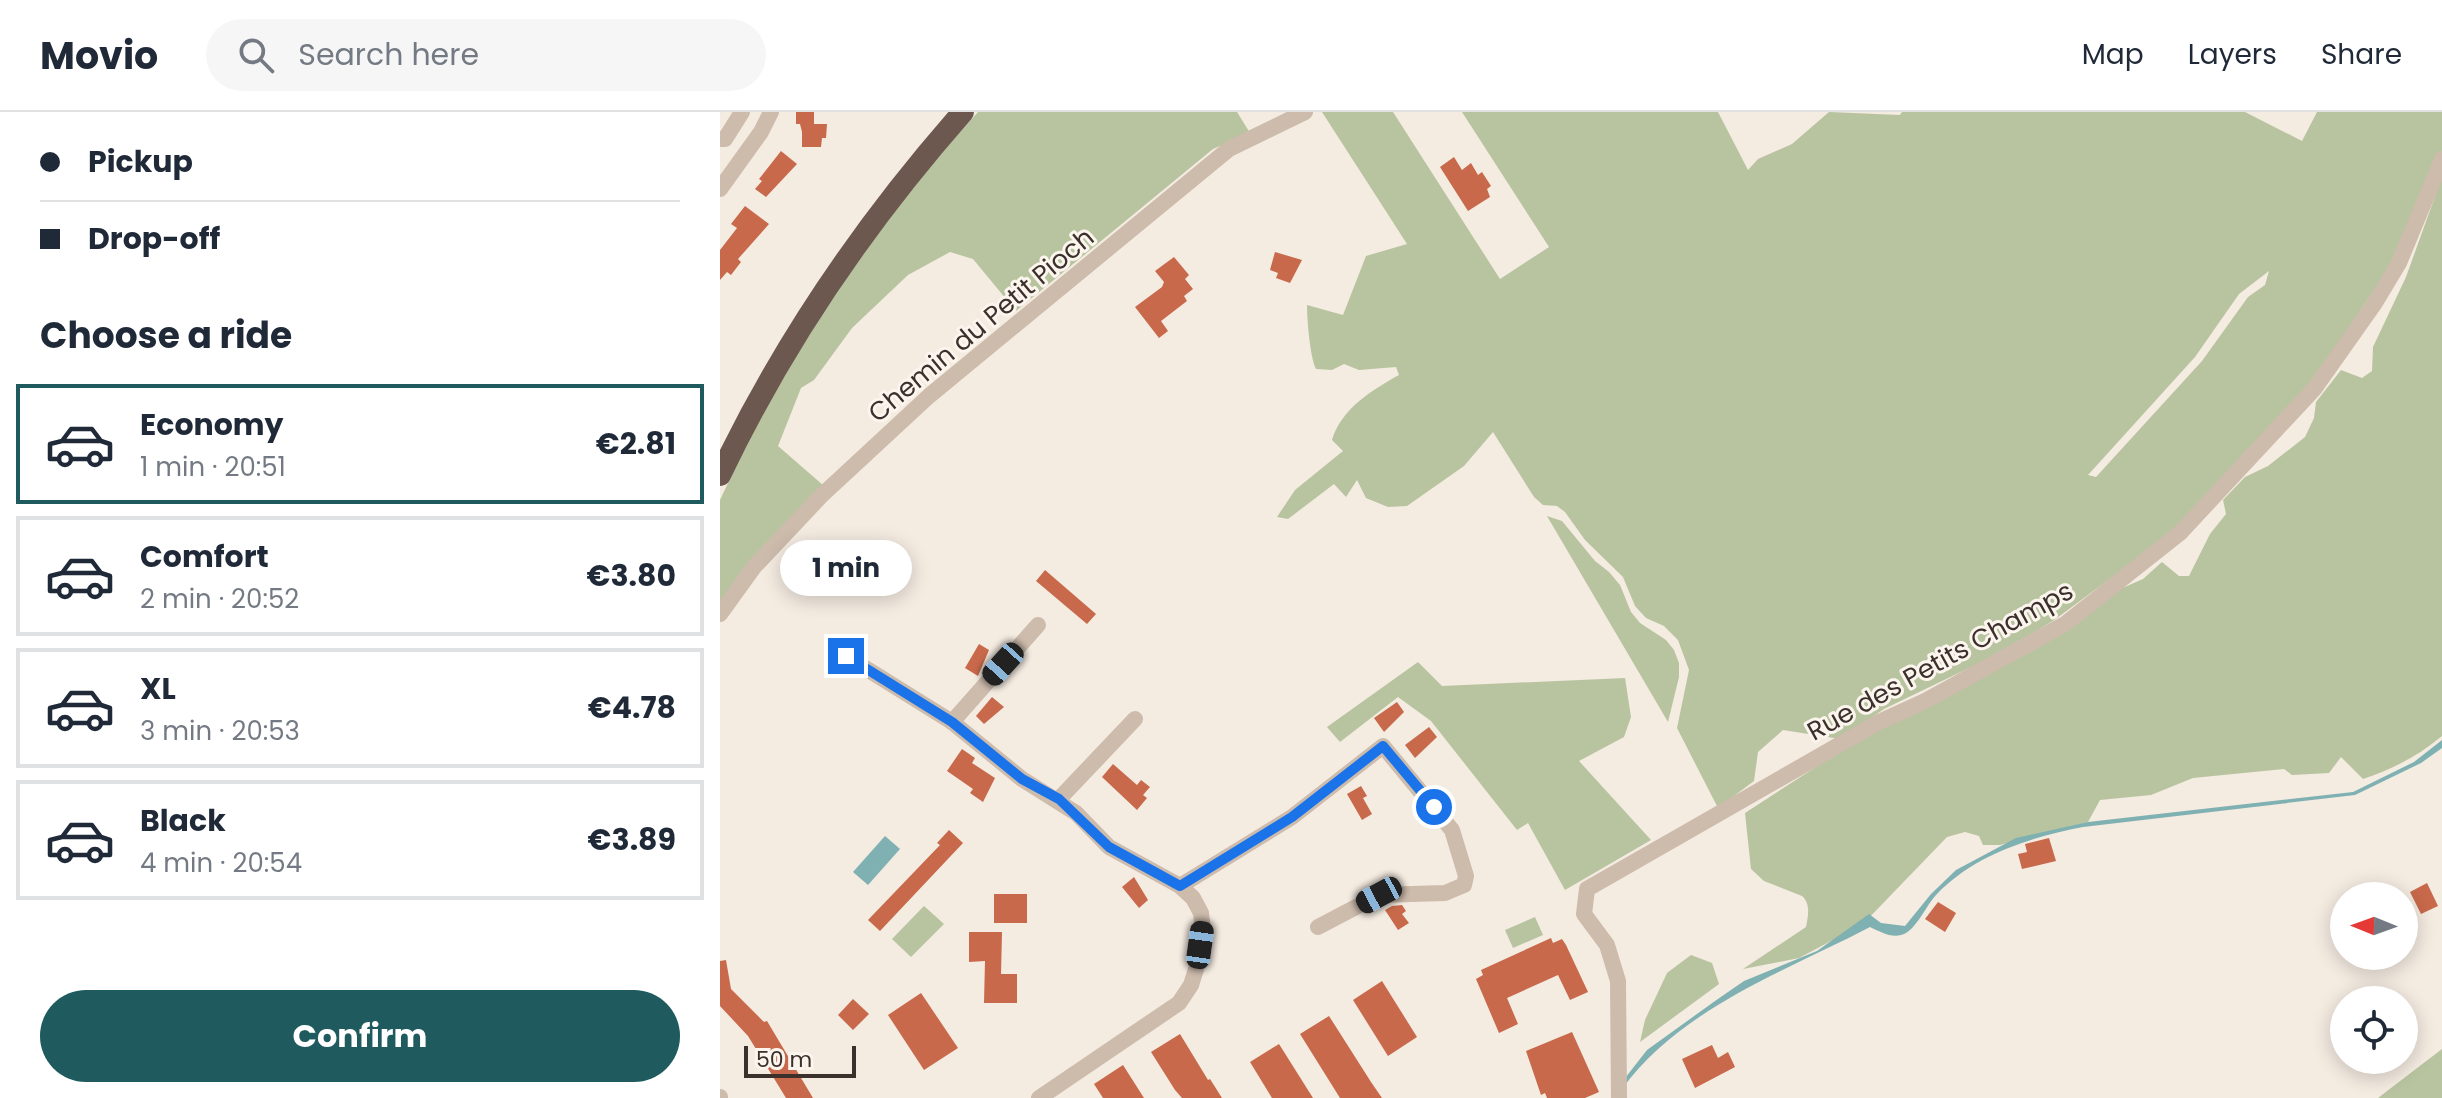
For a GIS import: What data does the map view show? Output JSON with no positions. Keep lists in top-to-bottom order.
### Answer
{
  "streets": {
    "street": ["Chemin du Petit Pioch", "Rue des Petits Champs"]
  },
  "scale_bar": "50 m",
  "north": "left",
  "page": {
    "header": "Movio",
    "search": "Search here",
    "nav": ["Map", "Layers", "Share"],
    "banner": ["Pickup", "Drop-off"],
    "heading": "Choose a ride",
    "list": [
      {
        "name": "Economy",
        "note": "1 min · 20:51",
        "value": "€2.81"
      },
      {
        "name": "Comfort",
        "note": "2 min · 20:52",
        "value": "€3.80"
      },
      {
        "name": "XL",
        "note": "3 min · 20:53",
        "value": "€4.78"
      },
      {
        "name": "Black",
        "note": "4 min · 20:54",
        "value": "€3.89"
      }
    ],
    "bubble": "1 min",
    "buttons": "Confirm",
    "scale": "50 m"
  }
}
